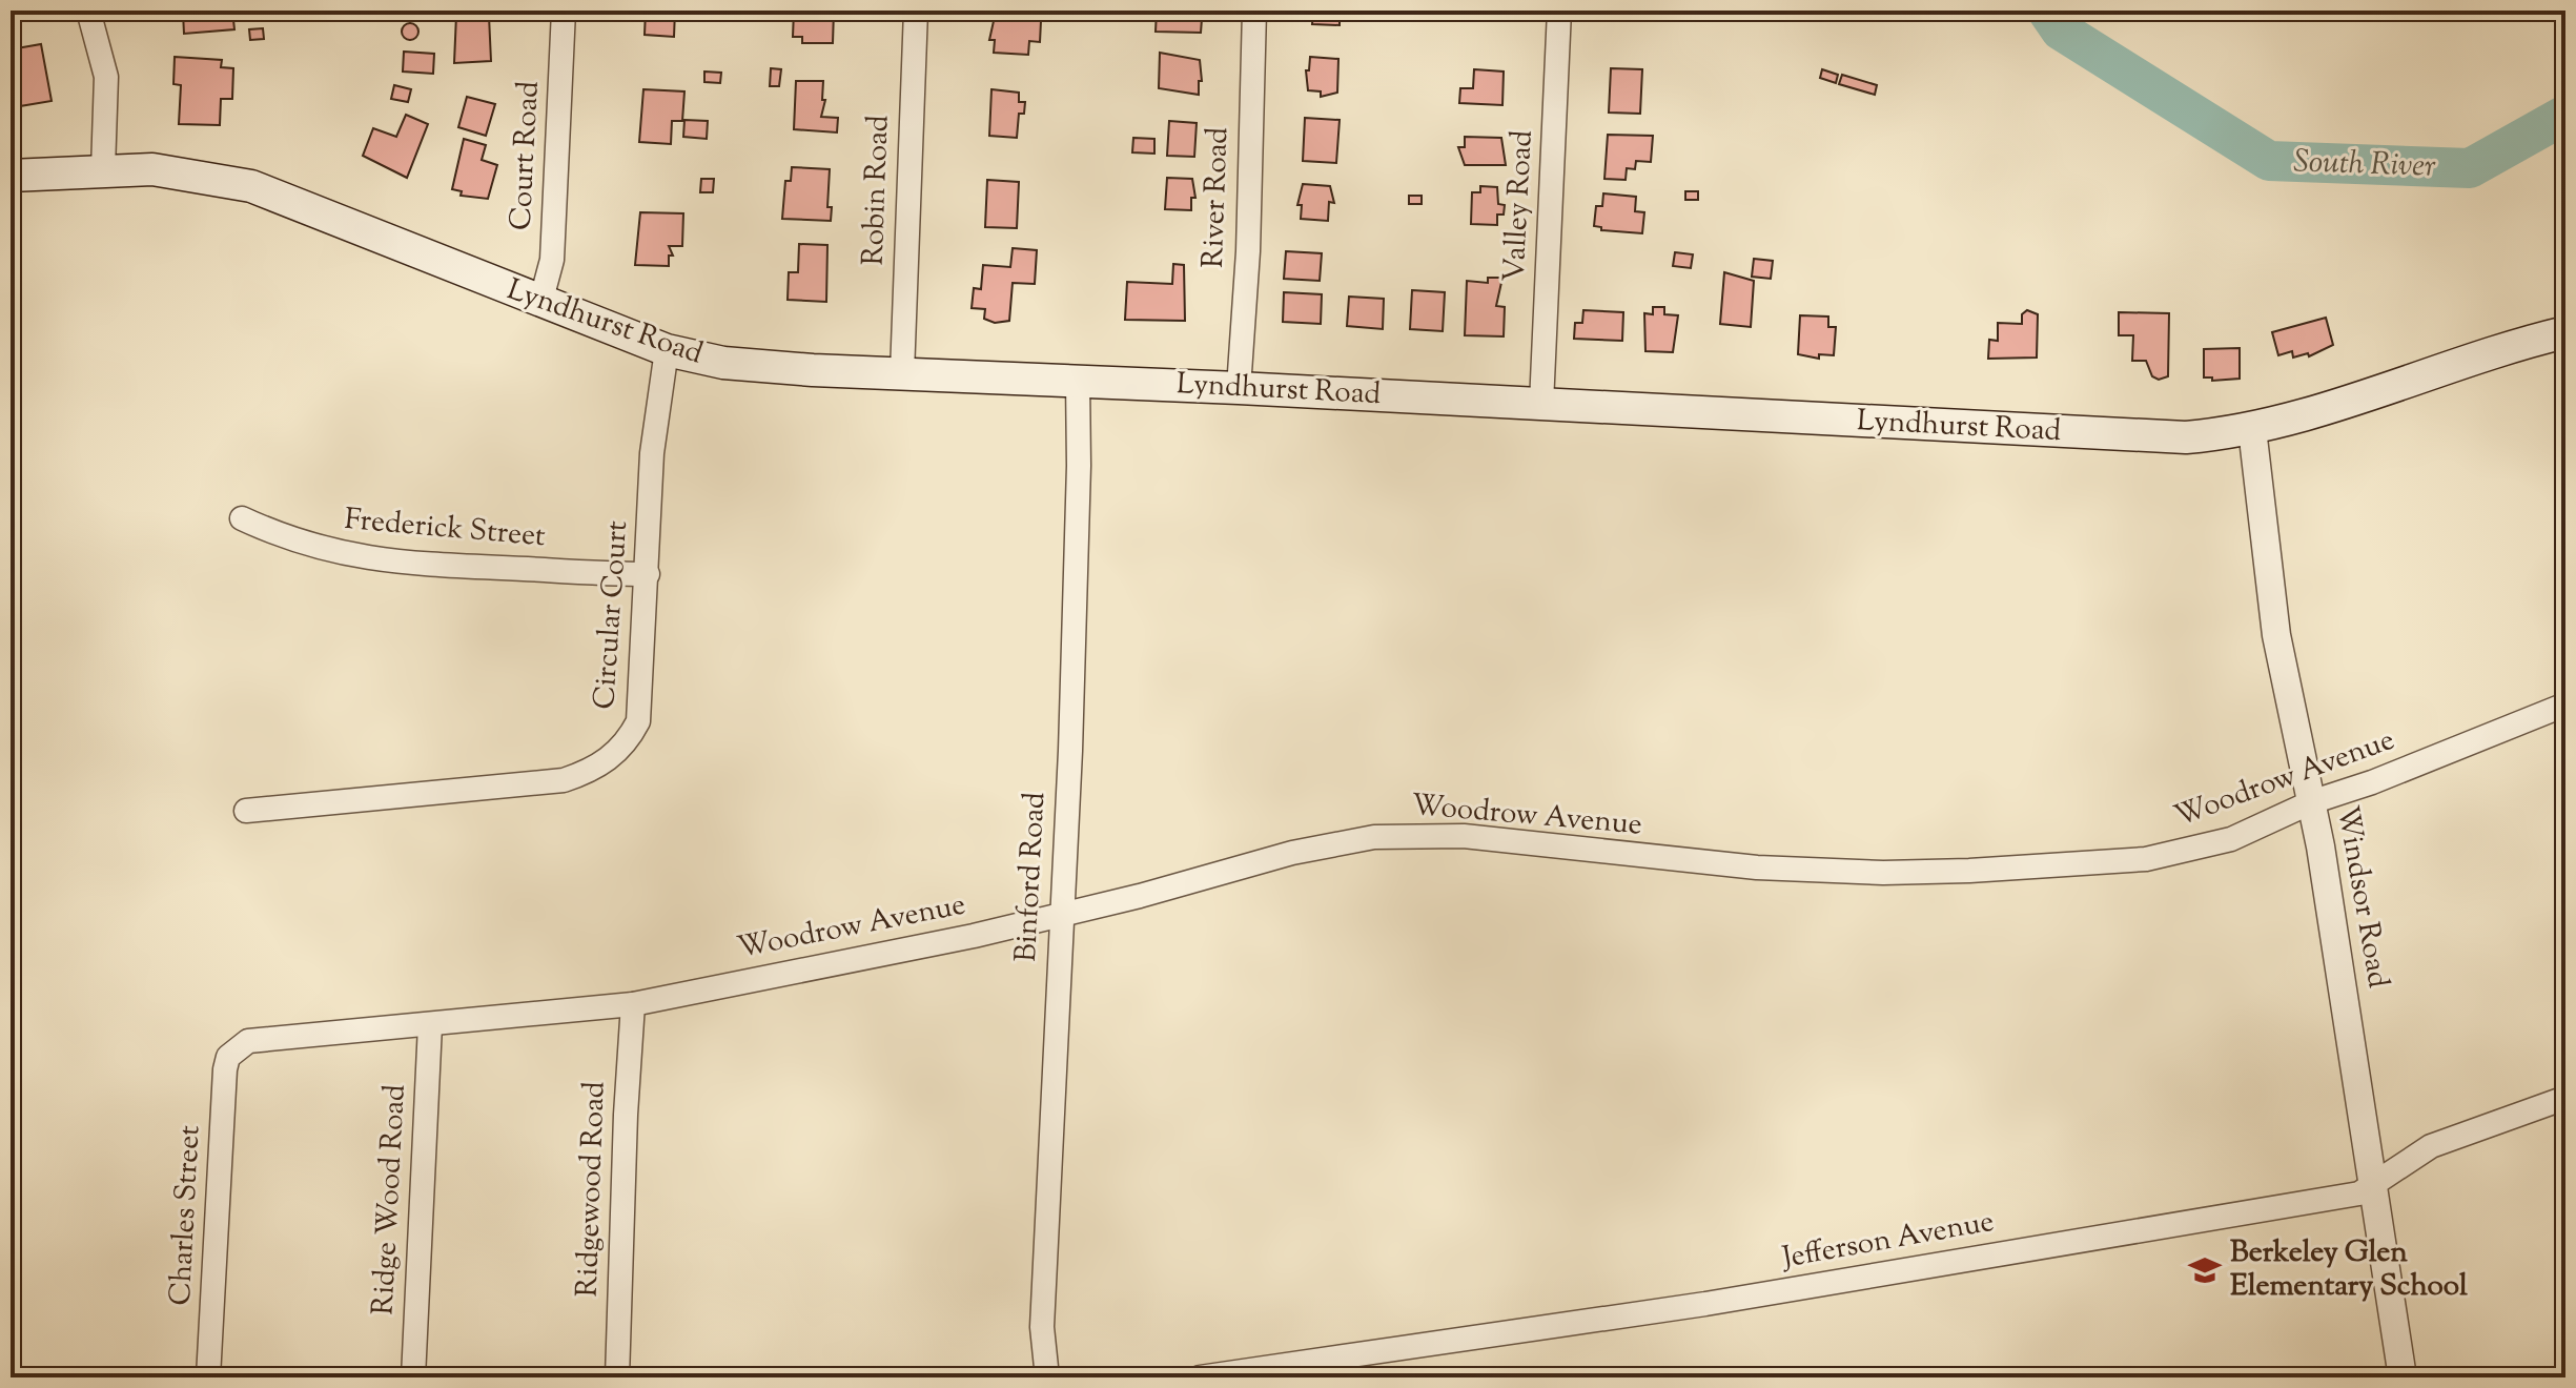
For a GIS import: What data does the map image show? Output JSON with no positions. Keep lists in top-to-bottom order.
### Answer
{
  "streets": {
    "main road": ["Lyndhurst Road"],
    "street": [
      "Court Road",
      "Robin Road",
      "River Road",
      "Valley Road",
      "Frederick Street",
      "Circular Court",
      "Woodrow Avenue",
      "Binford Road",
      "Windsor Road",
      "Ridgewood Road",
      "Ridge Wood Road",
      "Charles Street",
      "Jefferson Avenue"
    ]
  },
  "crossings": [
    ["Court Road", "Lyndhurst Road"],
    ["Robin Road", "Lyndhurst Road"],
    ["River Road", "Lyndhurst Road"],
    ["Valley Road", "Lyndhurst Road"],
    ["Lyndhurst Road", "Circular Court"],
    ["Lyndhurst Road", "Binford Road"],
    ["Lyndhurst Road", "Windsor Road"],
    ["Frederick Street", "Circular Court"],
    ["Woodrow Avenue", "Binford Road"],
    ["Woodrow Avenue", "Windsor Road"],
    ["Woodrow Avenue", "Ridgewood Road"],
    ["Woodrow Avenue", "Ridge Wood Road"],
    ["Woodrow Avenue", "Charles Street"],
    ["Windsor Road", "Jefferson Avenue"]
  ],
  "water": ["South River"],
  "places": {
    "school or university": ["Berkeley Glen Elementary School"]
  }
}
